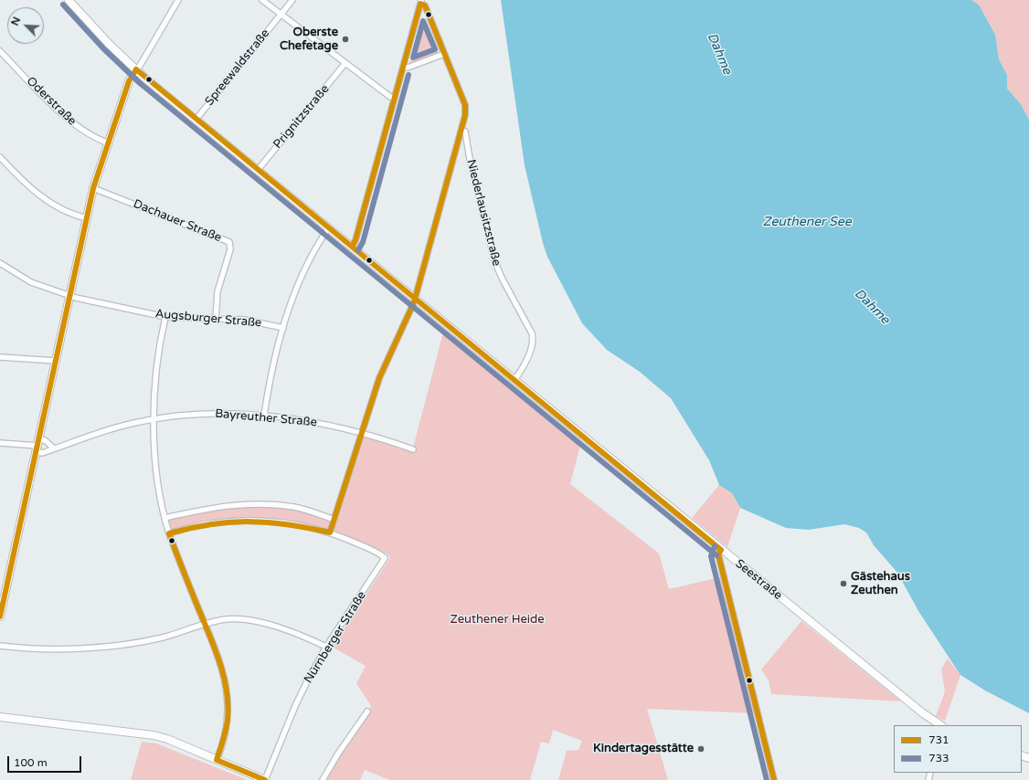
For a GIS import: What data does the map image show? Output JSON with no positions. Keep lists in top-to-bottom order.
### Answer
{
  "streets": {
    "main road": ["Seestraße"],
    "street": [
      "Spreewaldstraße",
      "Oderstraße",
      "Prignitzstraße",
      "Niederlausitzstraße",
      "Dachauer Straße",
      "Augsburger Straße",
      "Bayreuther Straße",
      "Nürnberger Straße"
    ]
  },
  "crossings": [
    ["Spreewaldstraße", "Seestraße"],
    ["Prignitzstraße", "Seestraße"],
    ["Niederlausitzstraße", "Seestraße"],
    ["Dachauer Straße", "Augsburger Straße"]
  ],
  "water": ["Dahme", "Zeuthener See"],
  "parks": ["Zeuthener Heide"],
  "places": ["Oberste Chefetage", "Gästehaus Zeuthen", "Kindertagesstätte"],
  "lines": ["transit line 731", "transit line 733"],
  "legend": ["731", "733"],
  "scale_bar": "100 m",
  "north": "top left"
}
